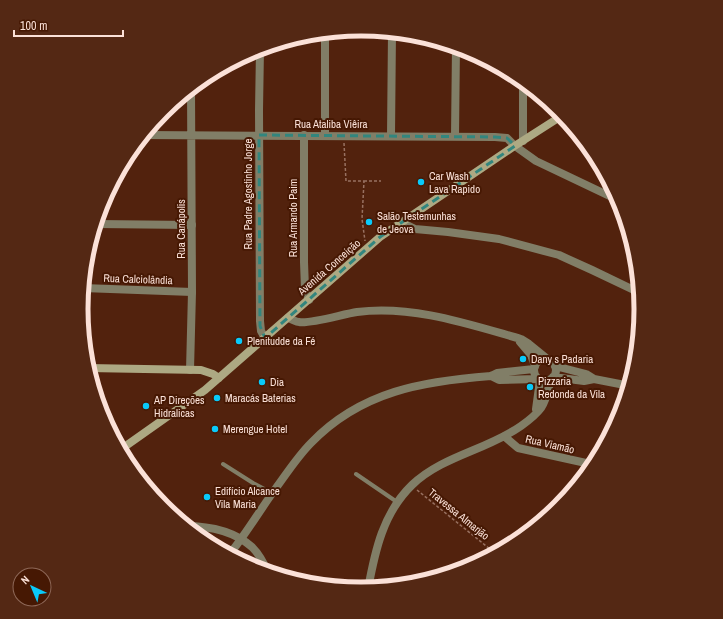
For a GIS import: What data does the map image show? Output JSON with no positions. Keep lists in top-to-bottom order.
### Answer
{
  "streets": {
    "main road": ["Avenida Conceição"],
    "street": [
      "Rua Ataliba Viêira",
      "Rua Padre Agostinho Jorge",
      "Rua Armando Paim",
      "Rua Canápolis",
      "Rua Calciolândia",
      "Rua Viamão"
    ],
    "path": ["Travessa Almarjão"]
  },
  "crossings": [
    ["Rua Ataliba Viêira", "Rua Padre Agostinho Jorge"],
    ["Rua Ataliba Viêira", "Rua Armando Paim"],
    ["Rua Ataliba Viêira", "Rua Canápolis"],
    ["Rua Ataliba Viêira", "Avenida Conceição"],
    ["Rua Padre Agostinho Jorge", "Avenida Conceição"],
    ["Rua Armando Paim", "Avenida Conceição"],
    ["Rua Canápolis", "Rua Calciolândia"]
  ],
  "places": [
    "Car Wash Lava Rapido",
    "Salão Testemunhas de Jeova",
    "Plenitudde da Fé",
    "Dany s Padaria",
    "Dia",
    "Pizzaria Redonda da Vila",
    "Maracás Baterias",
    "AP Direções Hidralicas",
    "Merengue Hotel",
    "Edifício Alcance Vila Maria"
  ],
  "scale_bar": "100 m",
  "north": "top left"
}
